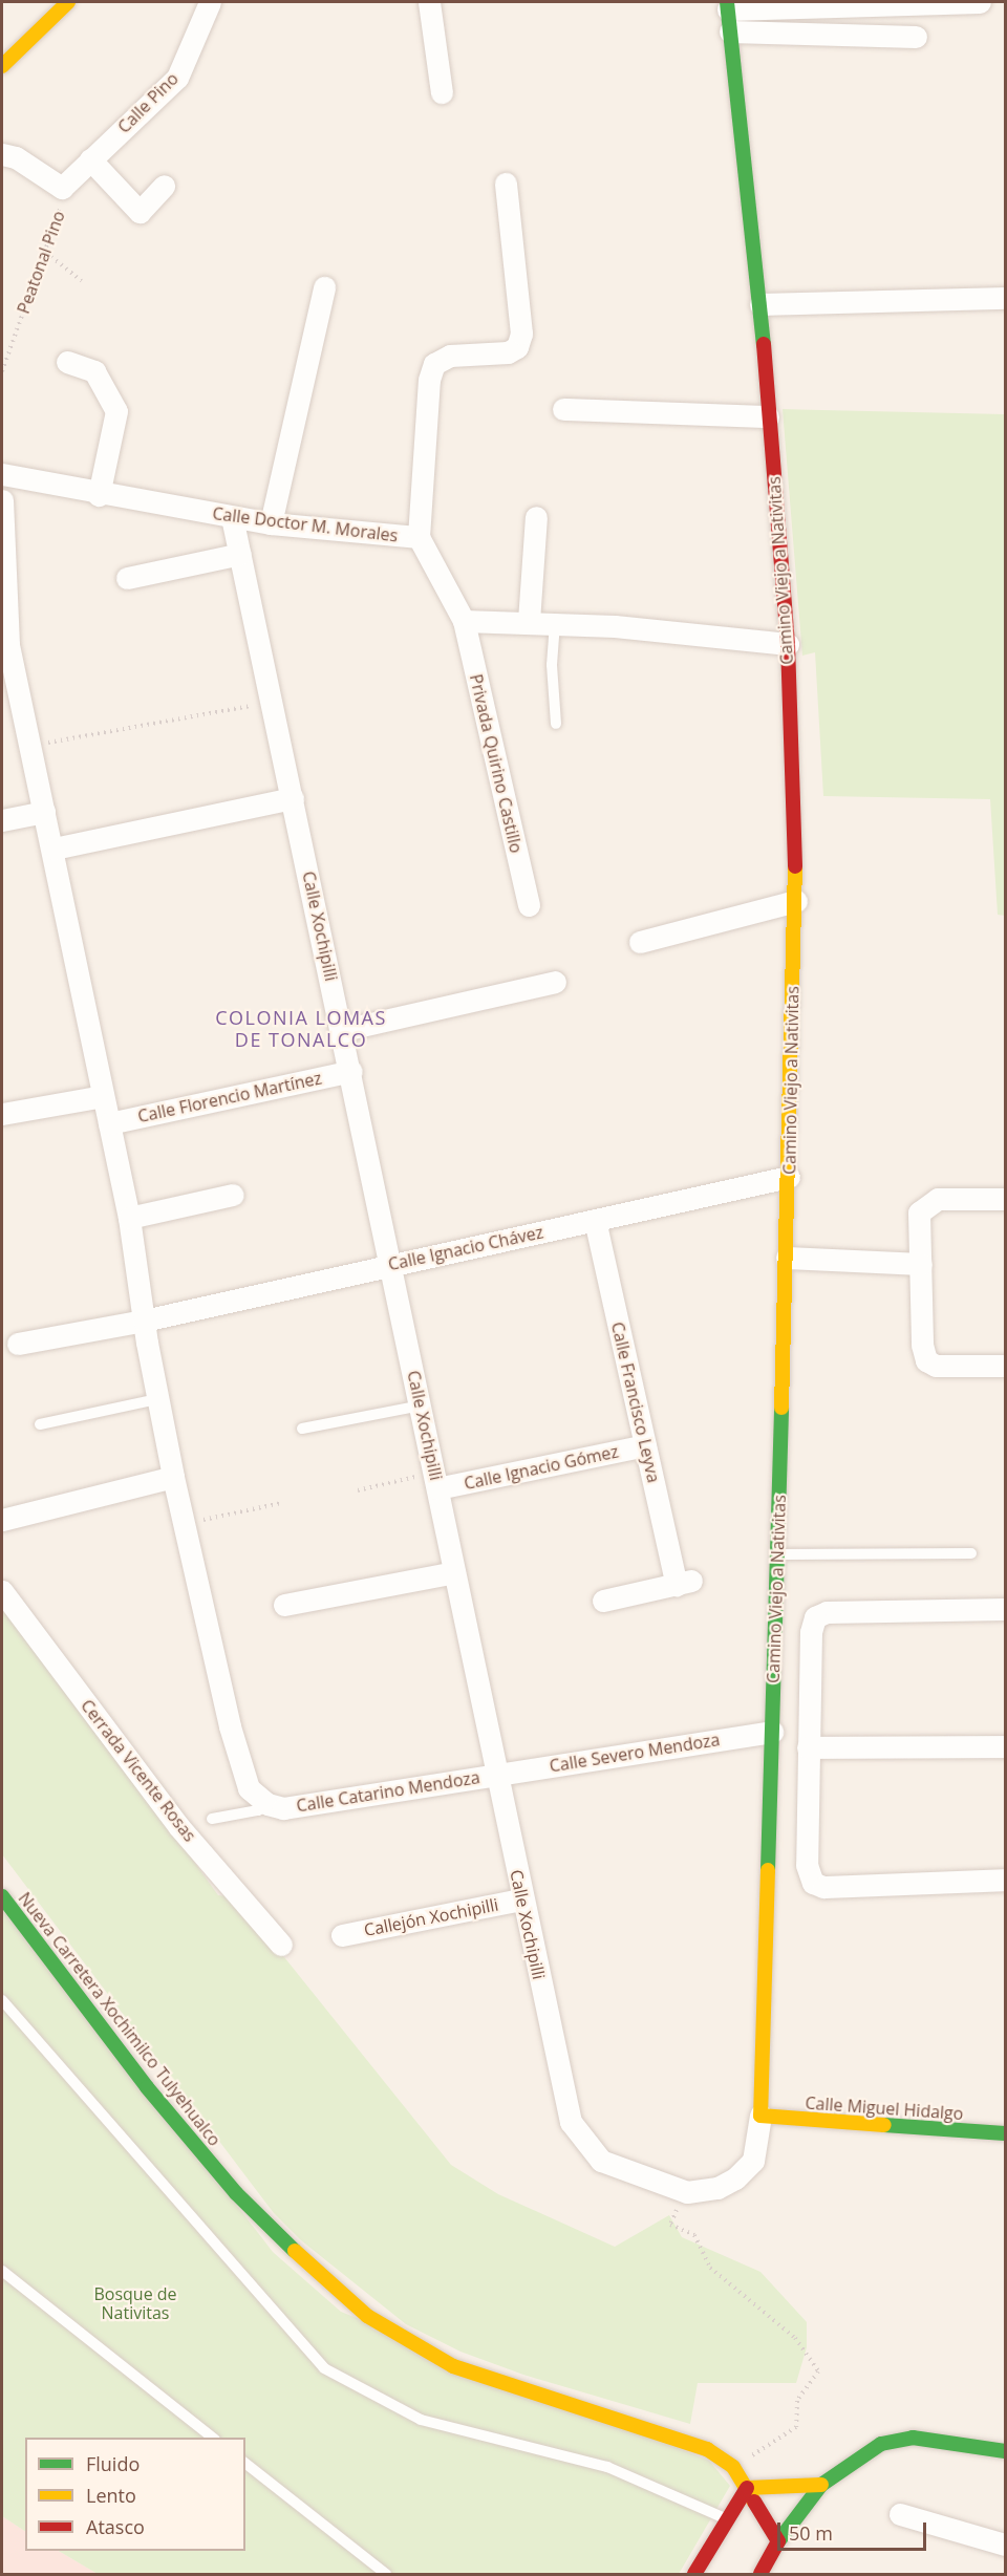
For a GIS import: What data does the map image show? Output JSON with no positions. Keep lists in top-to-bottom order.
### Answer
{
  "streets": {
    "street": [
      "Calle Pino",
      "Calle Doctor M. Morales",
      "Camino Viejo a Nativitas",
      "Privada Quirino Castillo",
      "Calle Xochipilli",
      "Calle Florencio Martínez",
      "Calle Ignacio Chávez",
      "Calle Francisco Leyva",
      "Calle Ignacio Gómez",
      "Calle Severo Mendoza",
      "Cerrada Vicente Rosas",
      "Calle Catarino Mendoza",
      "Callejón Xochipilli",
      "Nueva Carretera Xochimilco Tulyehualco",
      "Calle Miguel Hidalgo"
    ],
    "path": ["Peatonal Pino"]
  },
  "crossings": [
    ["Calle Pino", "Peatonal Pino"],
    ["Calle Doctor M. Morales", "Privada Quirino Castillo"],
    ["Calle Doctor M. Morales", "Calle Xochipilli"],
    ["Camino Viejo a Nativitas", "Calle Xochipilli"],
    ["Camino Viejo a Nativitas", "Calle Ignacio Chávez"],
    ["Camino Viejo a Nativitas", "Calle Severo Mendoza"],
    ["Camino Viejo a Nativitas", "Calle Miguel Hidalgo"],
    ["Calle Xochipilli", "Calle Florencio Martínez"],
    ["Calle Xochipilli", "Calle Ignacio Chávez"],
    ["Calle Xochipilli", "Calle Ignacio Gómez"],
    ["Calle Xochipilli", "Calle Severo Mendoza"],
    ["Calle Xochipilli", "Calle Catarino Mendoza"],
    ["Calle Xochipilli", "Callejón Xochipilli"],
    ["Calle Ignacio Chávez", "Calle Francisco Leyva"],
    ["Calle Francisco Leyva", "Calle Ignacio Gómez"],
    ["Calle Severo Mendoza", "Calle Catarino Mendoza"]
  ],
  "districts": ["COLONIA LOMAS DE TONALCO"],
  "parks": ["Bosque de Nativitas"],
  "legend": ["Fluido", "Lento", "Atasco"],
  "scale_bar": "50 m"
}
